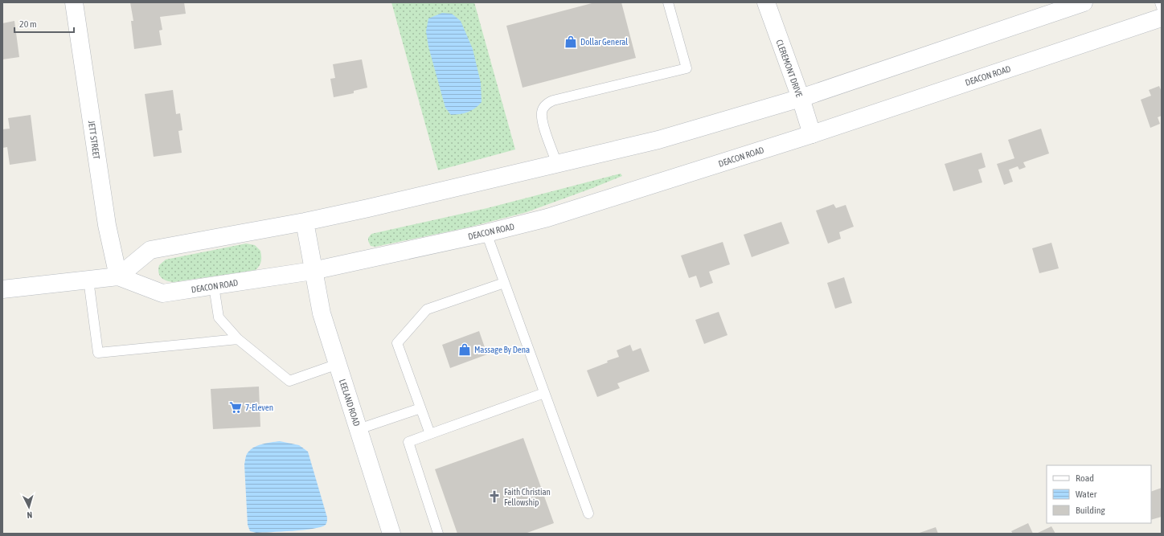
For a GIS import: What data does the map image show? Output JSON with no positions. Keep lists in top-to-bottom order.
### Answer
{
  "streets": {
    "main road": [
      "CLEREMONT DRIVE",
      "DEACON ROAD",
      "JETT STREET",
      "LEELAND ROAD"
    ]
  },
  "crossings": [
    ["CLEREMONT DRIVE", "DEACON ROAD"],
    ["DEACON ROAD", "JETT STREET"],
    ["DEACON ROAD", "LEELAND ROAD"]
  ],
  "places": {
    "shop": ["Dollar General", "Massage By Dena"],
    "supermarket": ["7-Eleven"],
    "church": ["Faith Christian Fellowship"]
  },
  "legend": ["Road", "Water", "Building"],
  "scale_bar": "20 m",
  "north": "bottom"
}
